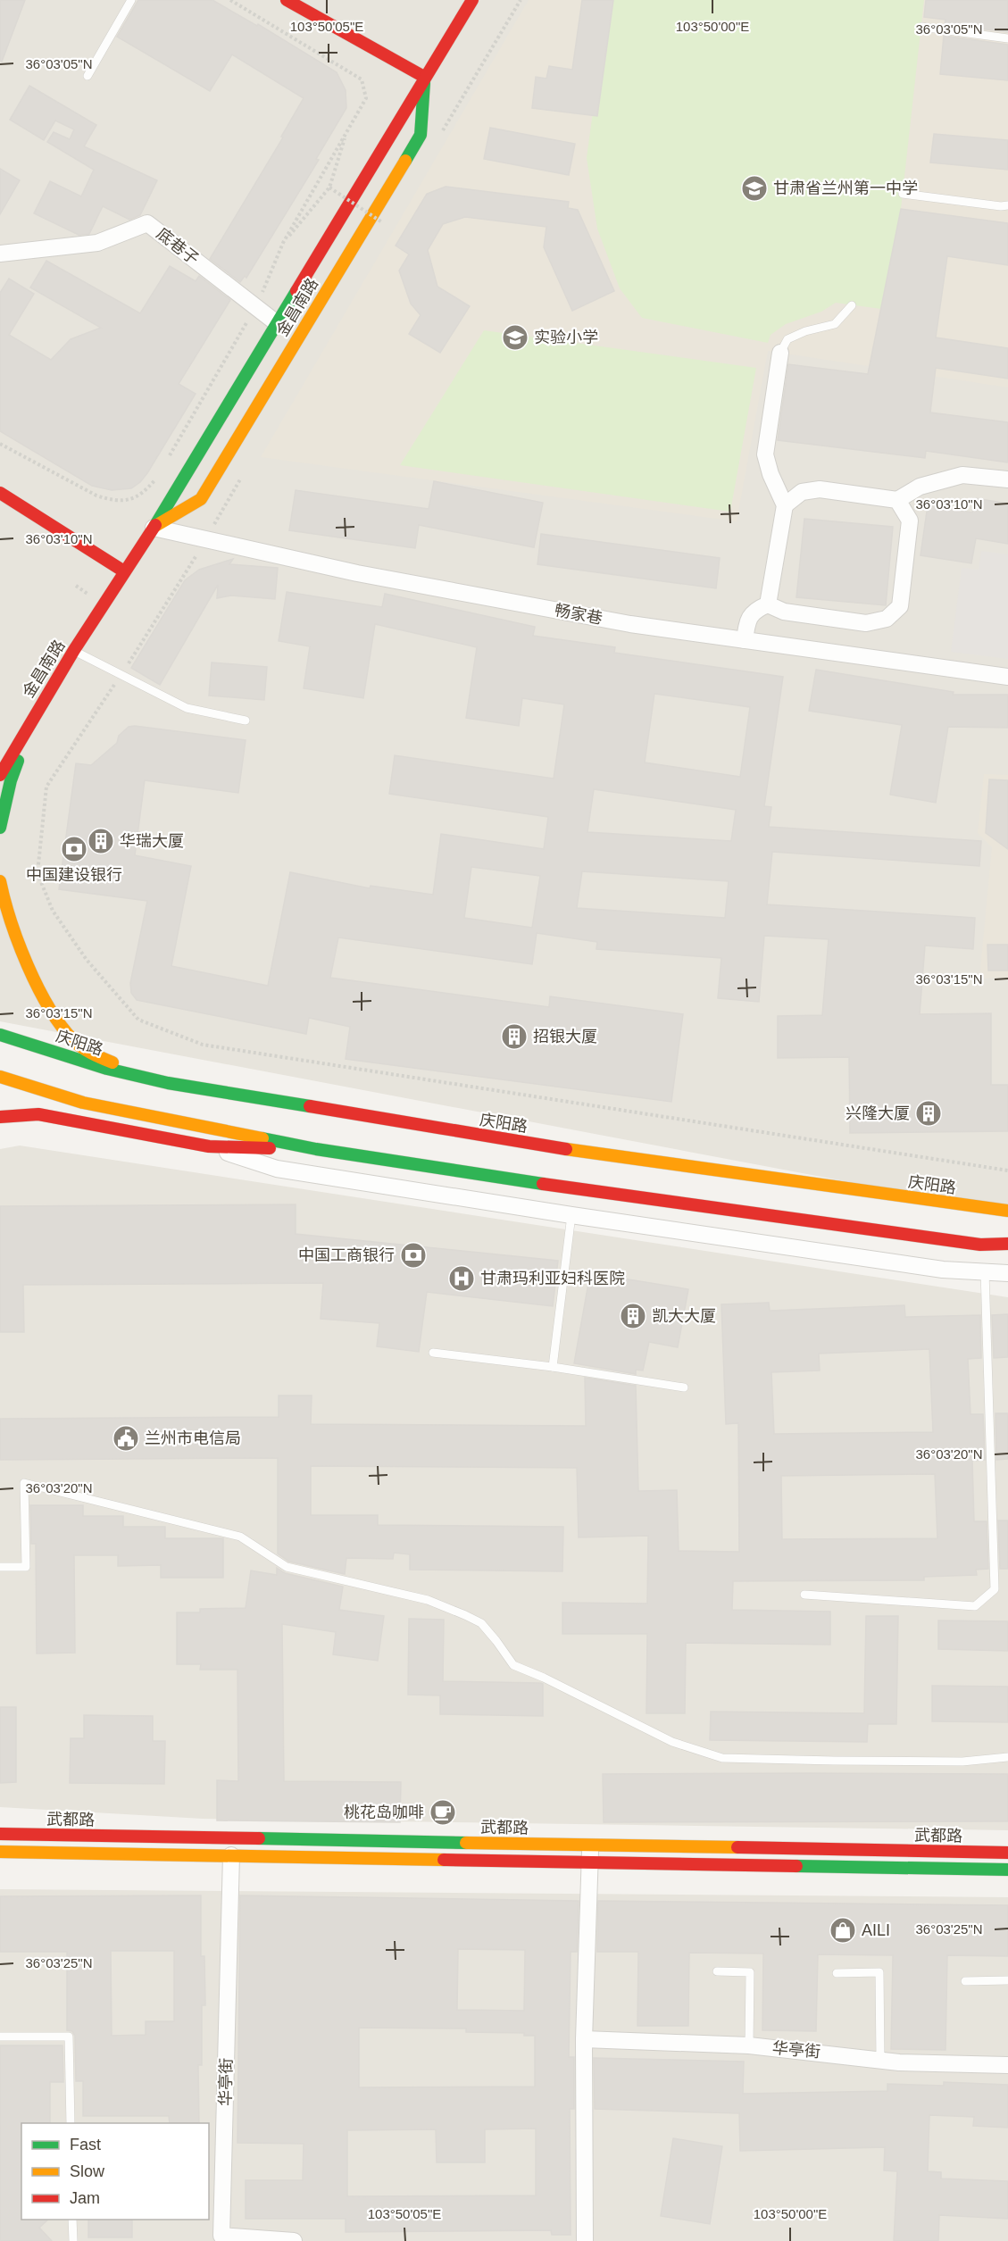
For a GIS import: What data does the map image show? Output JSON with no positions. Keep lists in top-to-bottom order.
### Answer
{
  "streets": {
    "main road": ["金昌南路", "庆阳路", "武都路"],
    "street": ["底巷子", "畅家巷", "华亭街"]
  },
  "crossings": [
    ["底巷子", "金昌南路"],
    ["金昌南路", "畅家巷"],
    ["武都路", "华亭街"]
  ],
  "places": {
    "school or university": ["甘肃省兰州第一中学", "实验小学"],
    "building": [
      "华瑞大厦",
      "招银大厦",
      "兴隆大厦",
      "凯大大厦"
    ],
    "bank": ["中国建设银行", "中国工商银行"],
    "hospital": ["甘肃玛利亚妇科医院"],
    "public building": ["兰州市电信局"],
    "cafe": ["桃花岛咖啡"],
    "shop": ["AILI"]
  },
  "legend": ["Fast", "Slow", "Jam"],
  "coordinates": [
    "103°50'05\"E",
    "103°50'00\"E",
    "36°03'05\"N",
    "36°03'10\"N",
    "36°03'15\"N",
    "36°03'20\"N",
    "36°03'25\"N"
  ]
}
